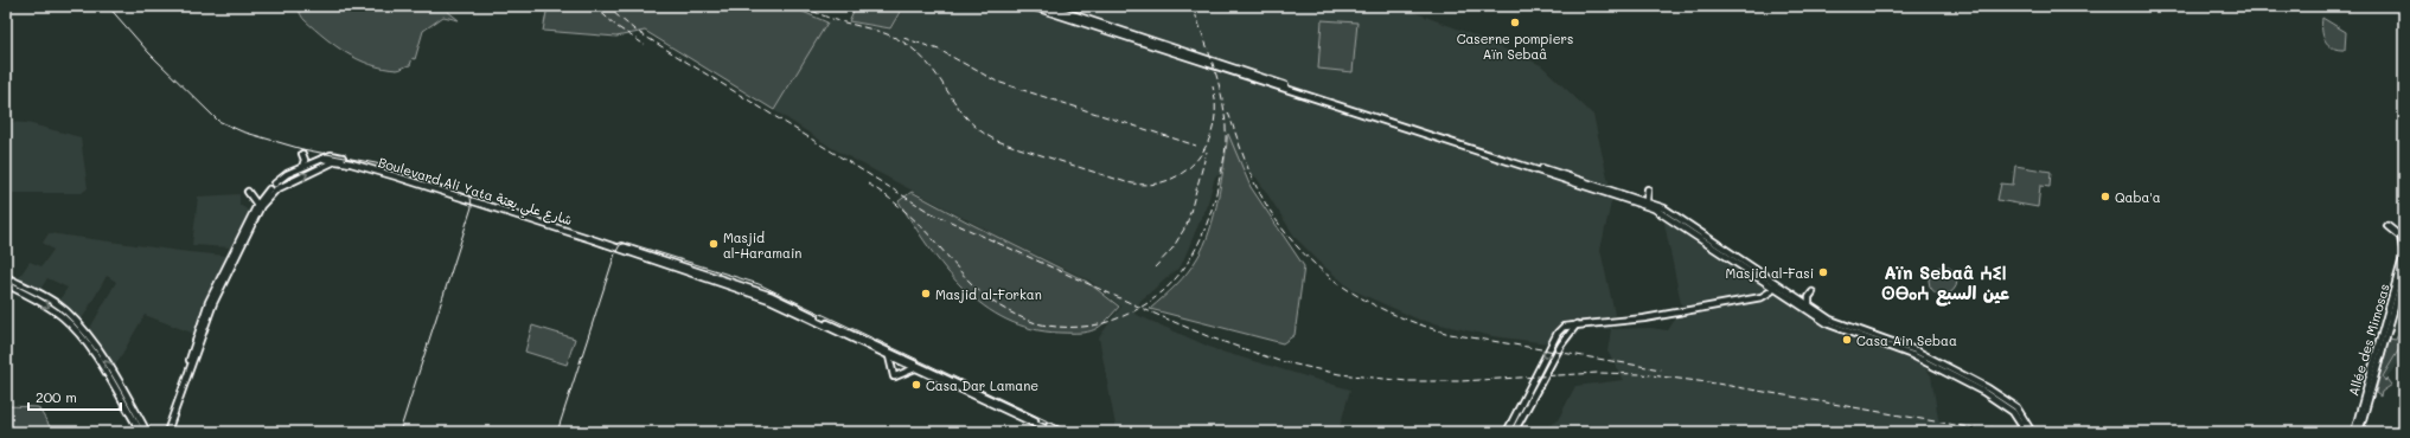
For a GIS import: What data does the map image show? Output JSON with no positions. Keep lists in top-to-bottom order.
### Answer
{
  "streets": {
    "main road": ["Boulevard Ali Yata شارع علي يعتة", "Allée des Mimosas"]
  },
  "districts": ["Aïn Sebaâ ⵄⵉⵏ ⵙⴱⴰⵄ عين السبع"],
  "places": [
    "Caserne pompiers Aïn Sebaâ",
    "Qaba'a",
    "Masjid al-Haramain",
    "Masjid al-Fasi",
    "Masjid al-Forkan",
    "Casa Ain Sebaa",
    "Casa Dar Lamane"
  ],
  "scale_bar": "200 m"
}
